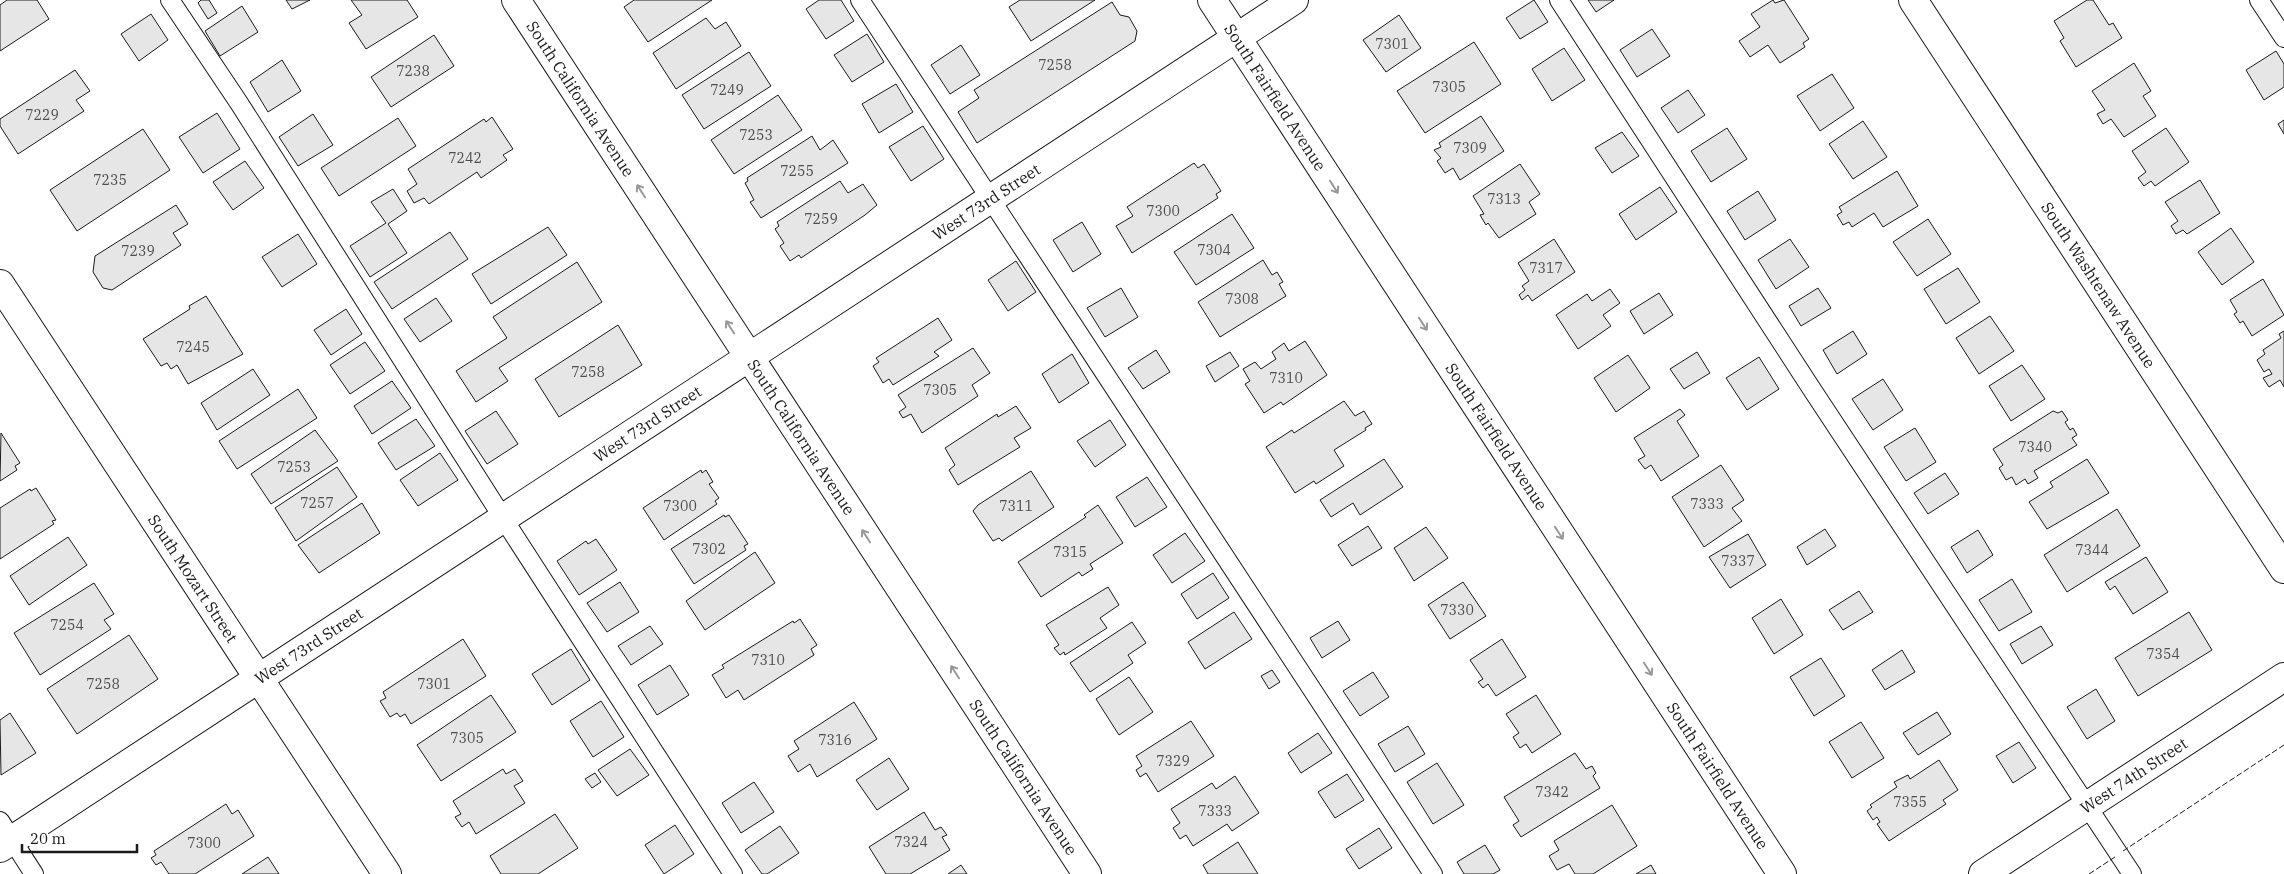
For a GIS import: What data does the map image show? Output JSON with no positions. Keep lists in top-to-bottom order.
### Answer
{
  "streets": {
    "street": [
      "South California Avenue",
      "South Fairfield Avenue",
      "West 73rd Street",
      "South Washtenaw Avenue",
      "South Mozart Street",
      "West 74th Street"
    ]
  },
  "crossings": [
    ["South California Avenue", "West 73rd Street"],
    ["South Fairfield Avenue", "West 73rd Street"],
    ["West 73rd Street", "South Mozart Street"]
  ],
  "one_way": ["South California Avenue", "South Fairfield Avenue"],
  "house_numbers": [
    "7301",
    "7258",
    "7238",
    "7305",
    "7249",
    "7229",
    "7253",
    "7309",
    "7242",
    "7255",
    "7235",
    "7313",
    "7300",
    "7259",
    "7304",
    "7239",
    "7317",
    "7308",
    "7245",
    "7258",
    "7310",
    "7305",
    "7340",
    "7253",
    "7257",
    "7333",
    "7300",
    "7311",
    "7302",
    "7344",
    "7315",
    "7337",
    "7330",
    "7254",
    "7354",
    "7310",
    "7258",
    "7301",
    "7305",
    "7316",
    "7329",
    "7342",
    "7355",
    "7333",
    "7324",
    "7300"
  ],
  "scale_bar": "20 m"
}
